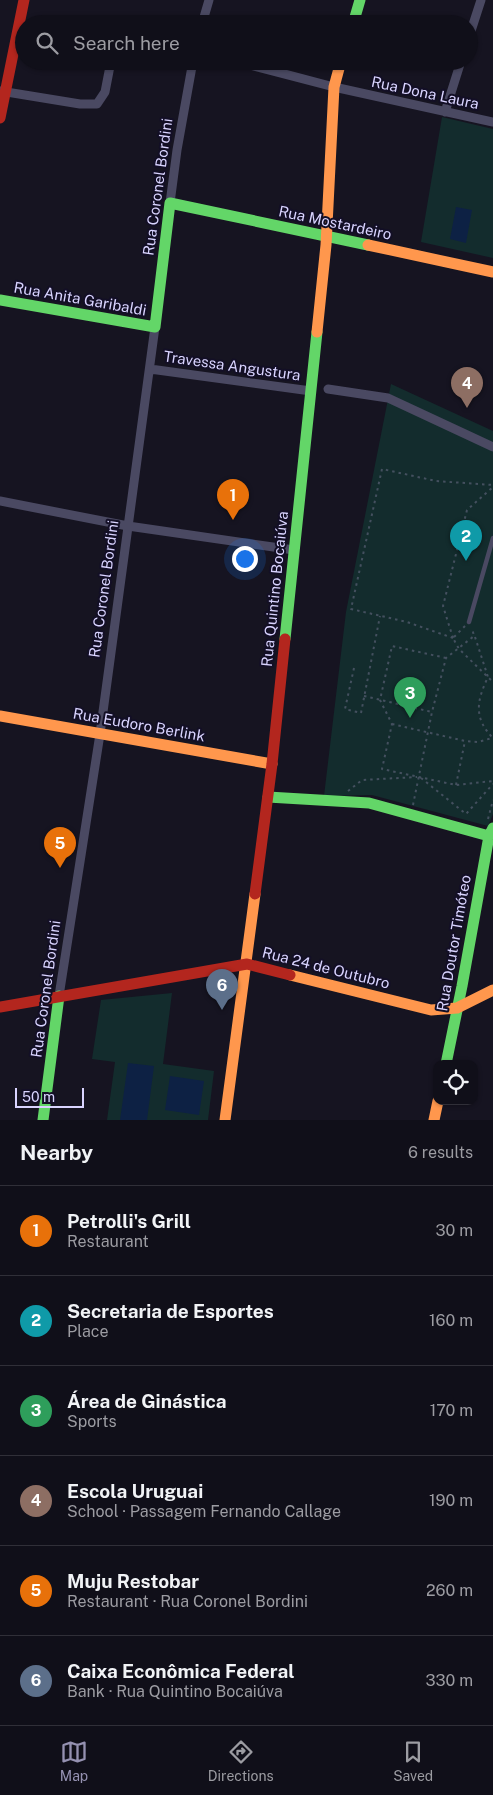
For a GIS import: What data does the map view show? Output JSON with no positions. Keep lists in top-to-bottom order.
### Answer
{
  "streets": {
    "street": [
      "Rua Dona Laura",
      "Rua Coronel Bordini",
      "Rua Mostardeiro",
      "Rua Anita Garibaldi",
      "Travessa Angustura",
      "Rua Quintino Bocaiúva",
      "Rua Eudoro Berlink",
      "Rua Doutor Timóteo",
      "Rua 24 de Outubro"
    ]
  },
  "crossings": [
    ["Rua Dona Laura", "Rua Quintino Bocaiúva"],
    ["Rua Coronel Bordini", "Rua Mostardeiro"],
    ["Rua Coronel Bordini", "Rua Anita Garibaldi"],
    ["Rua Coronel Bordini", "Travessa Angustura"],
    ["Rua Coronel Bordini", "Rua Eudoro Berlink"],
    ["Rua Coronel Bordini", "Rua 24 de Outubro"],
    ["Rua Mostardeiro", "Rua Quintino Bocaiúva"],
    ["Travessa Angustura", "Rua Quintino Bocaiúva"],
    ["Rua Quintino Bocaiúva", "Rua Eudoro Berlink"],
    ["Rua Quintino Bocaiúva", "Rua 24 de Outubro"],
    ["Rua Doutor Timóteo", "Rua 24 de Outubro"]
  ],
  "scale_bar": "50 m",
  "page": {
    "search": "Search here",
    "pins": [
      "4",
      "1",
      "2",
      "3",
      "5",
      "6"
    ],
    "scale": "50 m",
    "heading": ["Nearby", "6 results"],
    "list": [
      {
        "mark": "1",
        "name": "Petrolli's Grill",
        "note": "Restaurant",
        "value": "30 m"
      },
      {
        "mark": "2",
        "name": "Secretaria de Esportes",
        "note": "Place",
        "value": "160 m"
      },
      {
        "mark": "3",
        "name": "Área de Ginástica",
        "note": "Sports",
        "value": "170 m"
      },
      {
        "mark": "4",
        "name": "Escola Uruguai",
        "note": "School · Passagem Fernando Callage",
        "value": "190 m"
      },
      {
        "mark": "5",
        "name": "Muju Restobar",
        "note": "Restaurant · Rua Coronel Bordini",
        "value": "260 m"
      },
      {
        "mark": "6",
        "name": "Caixa Econômica Federal",
        "note": "Bank · Rua Quintino Bocaiúva",
        "value": "330 m"
      }
    ],
    "nav": ["Map", "Directions", "Saved"]
  }
}
